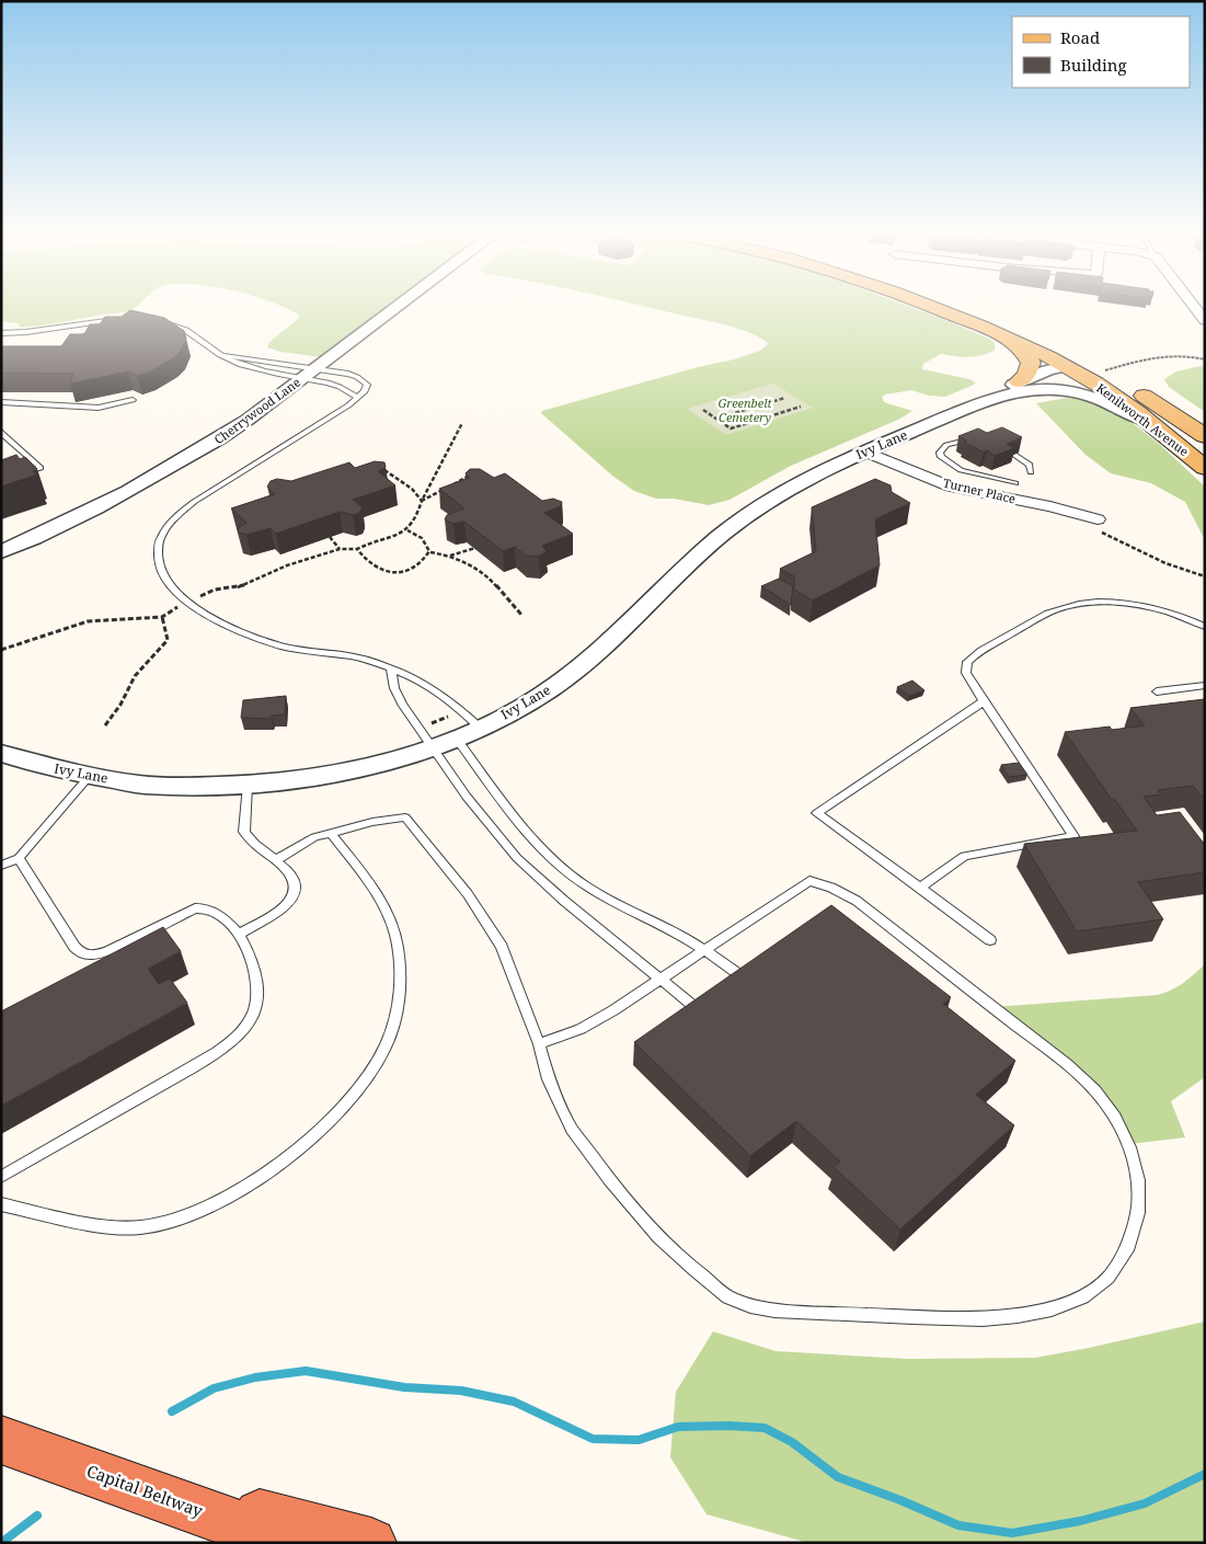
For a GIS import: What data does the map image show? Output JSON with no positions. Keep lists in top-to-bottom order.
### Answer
{
  "streets": {
    "highway": ["Capital Beltway"],
    "main road": ["Kenilworth Avenue"],
    "street": ["Cherrywood Lane", "Ivy Lane", "Turner Place"]
  },
  "crossings": [
    ["Kenilworth Avenue", "Ivy Lane"],
    ["Ivy Lane", "Turner Place"]
  ],
  "parks": ["Greenbelt Cemetery"],
  "legend": ["Road", "Building"]
}
